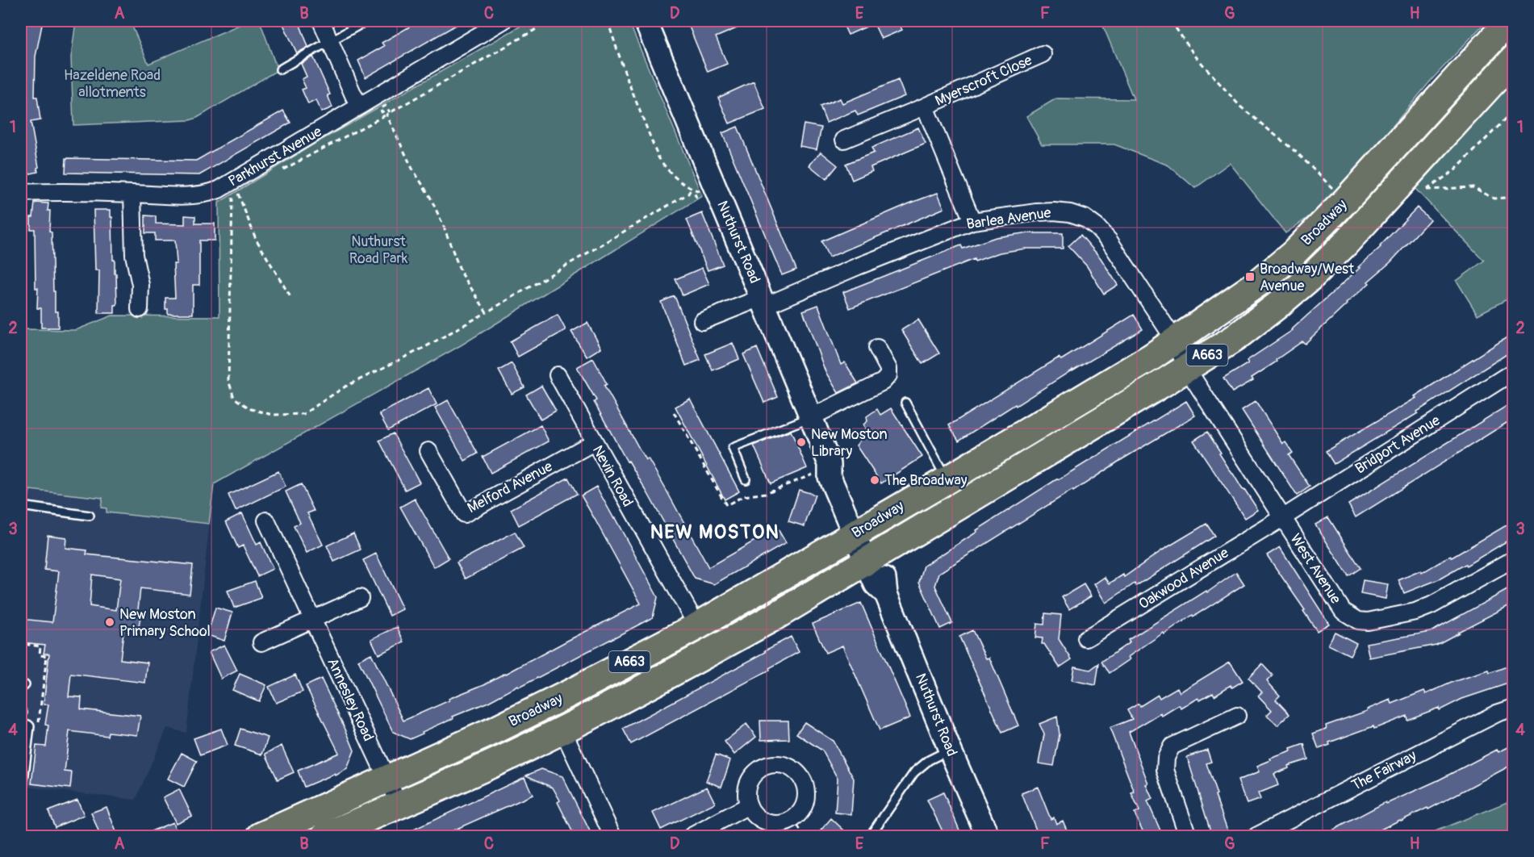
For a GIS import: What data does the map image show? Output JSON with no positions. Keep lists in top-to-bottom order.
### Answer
{
  "streets": {
    "highway": ["Broadway", "A663"],
    "street": [
      "Myerscroft Close",
      "Parkhurst Avenue",
      "Barlea Avenue",
      "Nuthurst Road",
      "Bridport Avenue",
      "Nevin Road",
      "Melford Avenue",
      "West Avenue",
      "Oakwood Avenue",
      "Annesley Road",
      "The Fairway"
    ]
  },
  "crossings": [
    ["Myerscroft Close", "Barlea Avenue"],
    ["Barlea Avenue", "Broadway"],
    ["Barlea Avenue", "Nuthurst Road"],
    ["Barlea Avenue", "West Avenue"],
    ["Broadway", "Nuthurst Road"],
    ["Broadway", "Nevin Road"],
    ["Broadway", "West Avenue"],
    ["Broadway", "Annesley Road"],
    ["Bridport Avenue", "West Avenue"],
    ["Bridport Avenue", "Oakwood Avenue"],
    ["Nevin Road", "Melford Avenue"],
    ["West Avenue", "Oakwood Avenue"]
  ],
  "districts": ["NEW MOSTON"],
  "parks": ["Hazeldene Road allotments", "Nuthurst Road Park"],
  "places": {
    "transit": ["Broadway/West Avenue"],
    "other": ["New Moston Library", "The Broadway", "New Moston Primary School"]
  },
  "grid": {
    "columns": [
      "A",
      "B",
      "C",
      "D",
      "E",
      "F",
      "G",
      "H"
    ],
    "rows": [
      "1",
      "2",
      "3",
      "4"
    ]
  }
}
